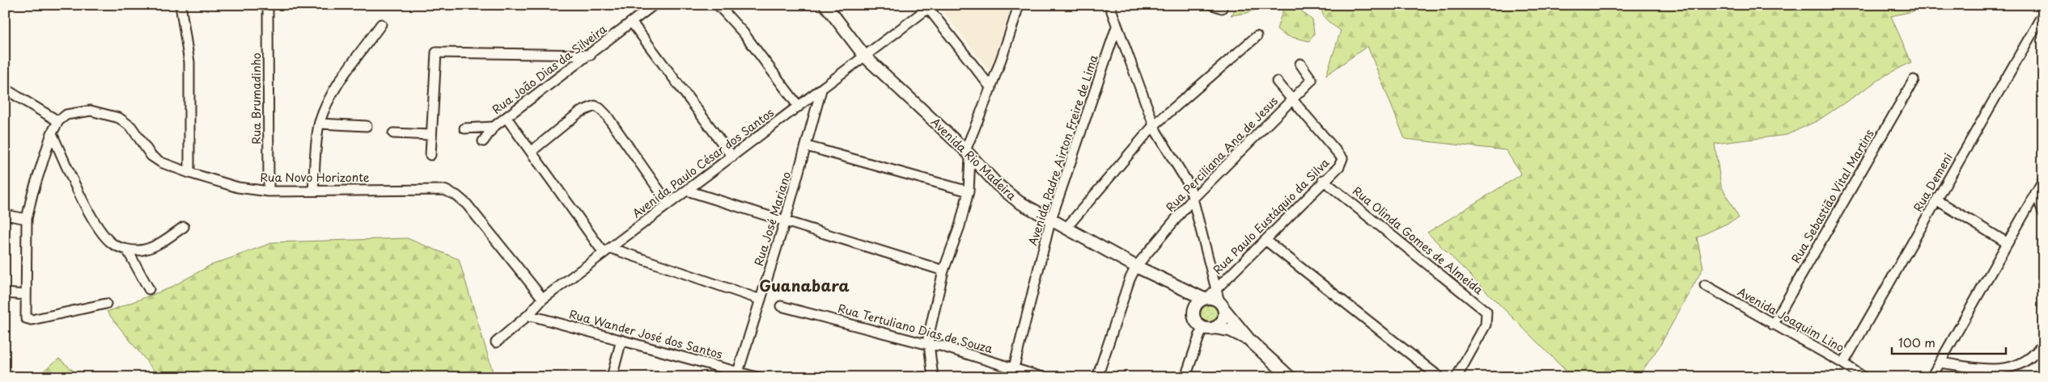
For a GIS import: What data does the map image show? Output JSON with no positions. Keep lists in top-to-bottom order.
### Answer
{
  "streets": {
    "main road": ["Avenida Rio Madeira"],
    "street": [
      "Rua João Dias da Silveira",
      "Rua Brumadinho",
      "Avenida Padre Airton Freire de Lima",
      "Rua Perciliana Ana de Jesus",
      "Avenida Paulo César dos Santos",
      "Rua Novo Horizonte",
      "Rua Demeni",
      "Rua Sebastião Vital Martins",
      "Rua Paulo Eustáquio da Silva",
      "Rua José Mariano",
      "Rua Olinda Gomes de Almeida",
      "Avenida Joaquim Lino",
      "Rua Tertuliano Dias de Souza",
      "Rua Wander José dos Santos"
    ]
  },
  "crossings": [
    ["Rua Brumadinho", "Rua Novo Horizonte"],
    ["Avenida Padre Airton Freire de Lima", "Avenida Rio Madeira"],
    ["Avenida Padre Airton Freire de Lima", "Rua Tertuliano Dias de Souza"],
    ["Rua Perciliana Ana de Jesus", "Avenida Rio Madeira"],
    ["Rua Perciliana Ana de Jesus", "Rua Paulo Eustáquio da Silva"],
    ["Avenida Rio Madeira", "Avenida Paulo César dos Santos"],
    ["Avenida Rio Madeira", "Rua Paulo Eustáquio da Silva"],
    ["Avenida Paulo César dos Santos", "Rua Novo Horizonte"],
    ["Avenida Paulo César dos Santos", "Rua José Mariano"],
    ["Avenida Paulo César dos Santos", "Rua Wander José dos Santos"],
    ["Rua Demeni", "Avenida Joaquim Lino"],
    ["Rua Sebastião Vital Martins", "Avenida Joaquim Lino"],
    ["Rua Paulo Eustáquio da Silva", "Rua Olinda Gomes de Almeida"],
    ["Rua José Mariano", "Rua Wander José dos Santos"]
  ],
  "districts": ["Guanabara"],
  "scale_bar": "100 m"
}
